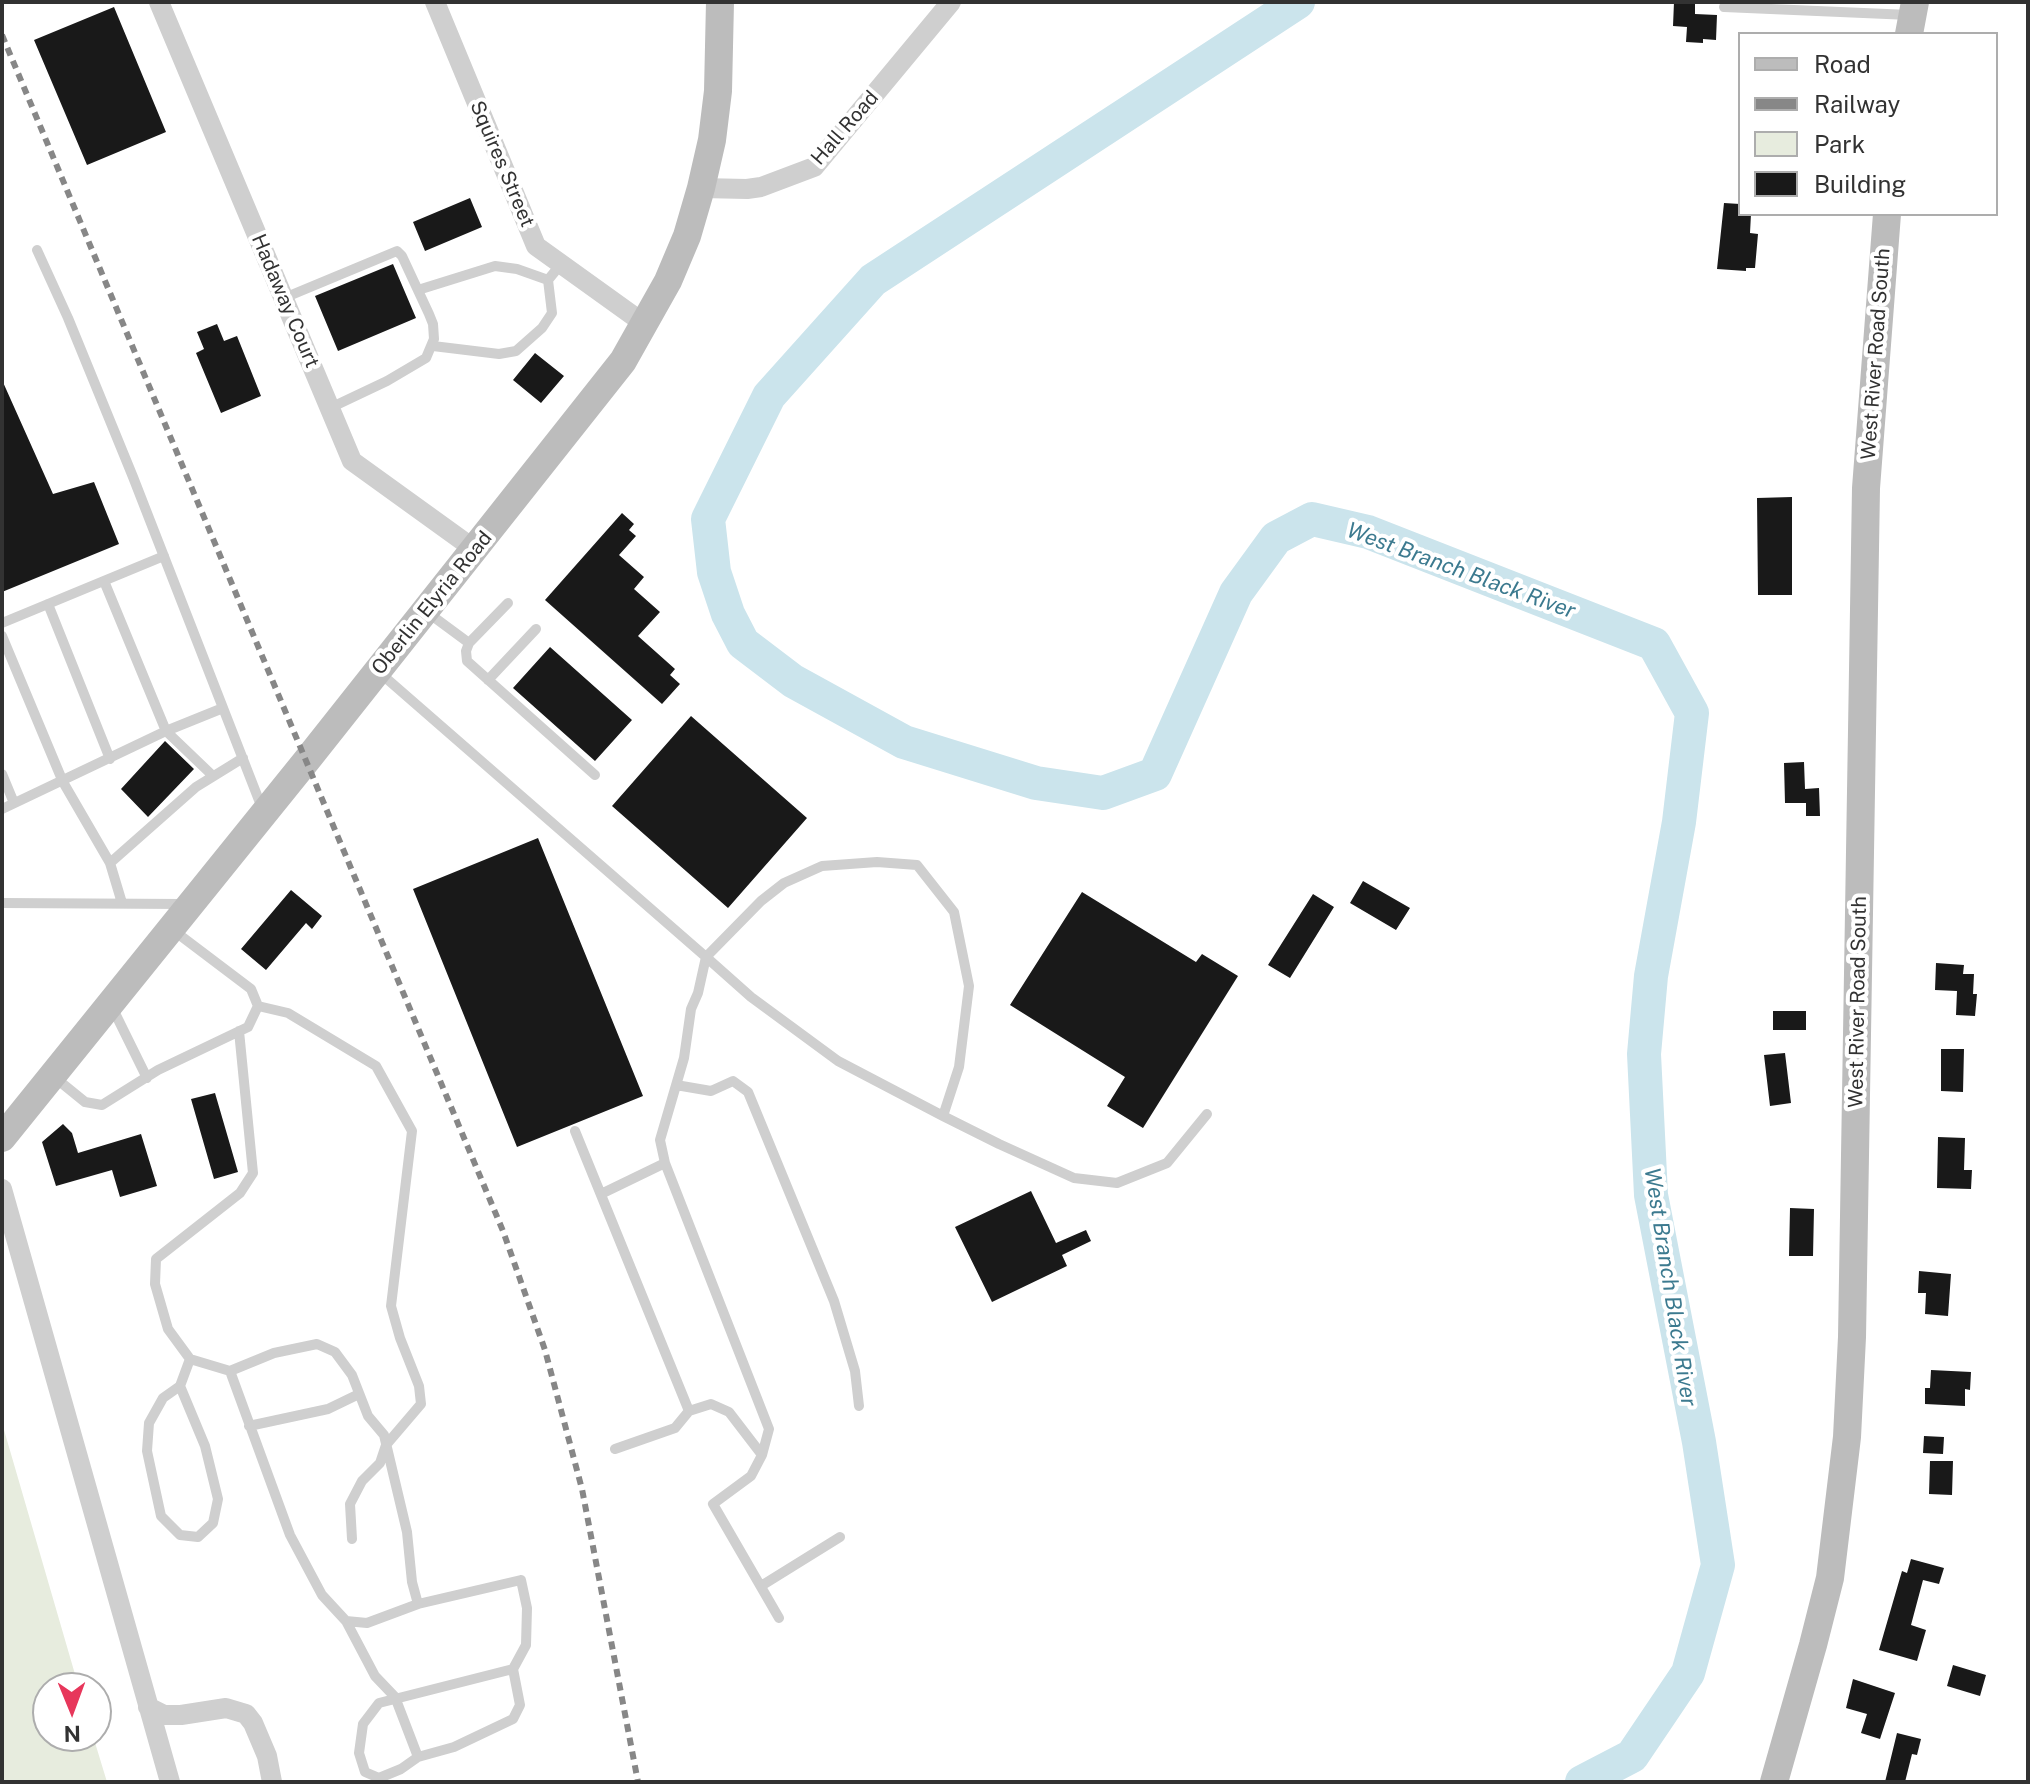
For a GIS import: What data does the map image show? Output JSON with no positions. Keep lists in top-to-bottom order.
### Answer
{
  "streets": {
    "main road": ["West River Road South", "Oberlin Elyria Road"],
    "street": ["Hall Road", "Squires Street", "Hadaway Court"]
  },
  "crossings": [
    ["Hall Road", "Oberlin Elyria Road"],
    ["Squires Street", "Oberlin Elyria Road"],
    ["Hadaway Court", "Oberlin Elyria Road"]
  ],
  "water": ["West Branch Black River"],
  "legend": [
    "Road",
    "Railway",
    "Park",
    "Building"
  ],
  "north": "bottom"
}
